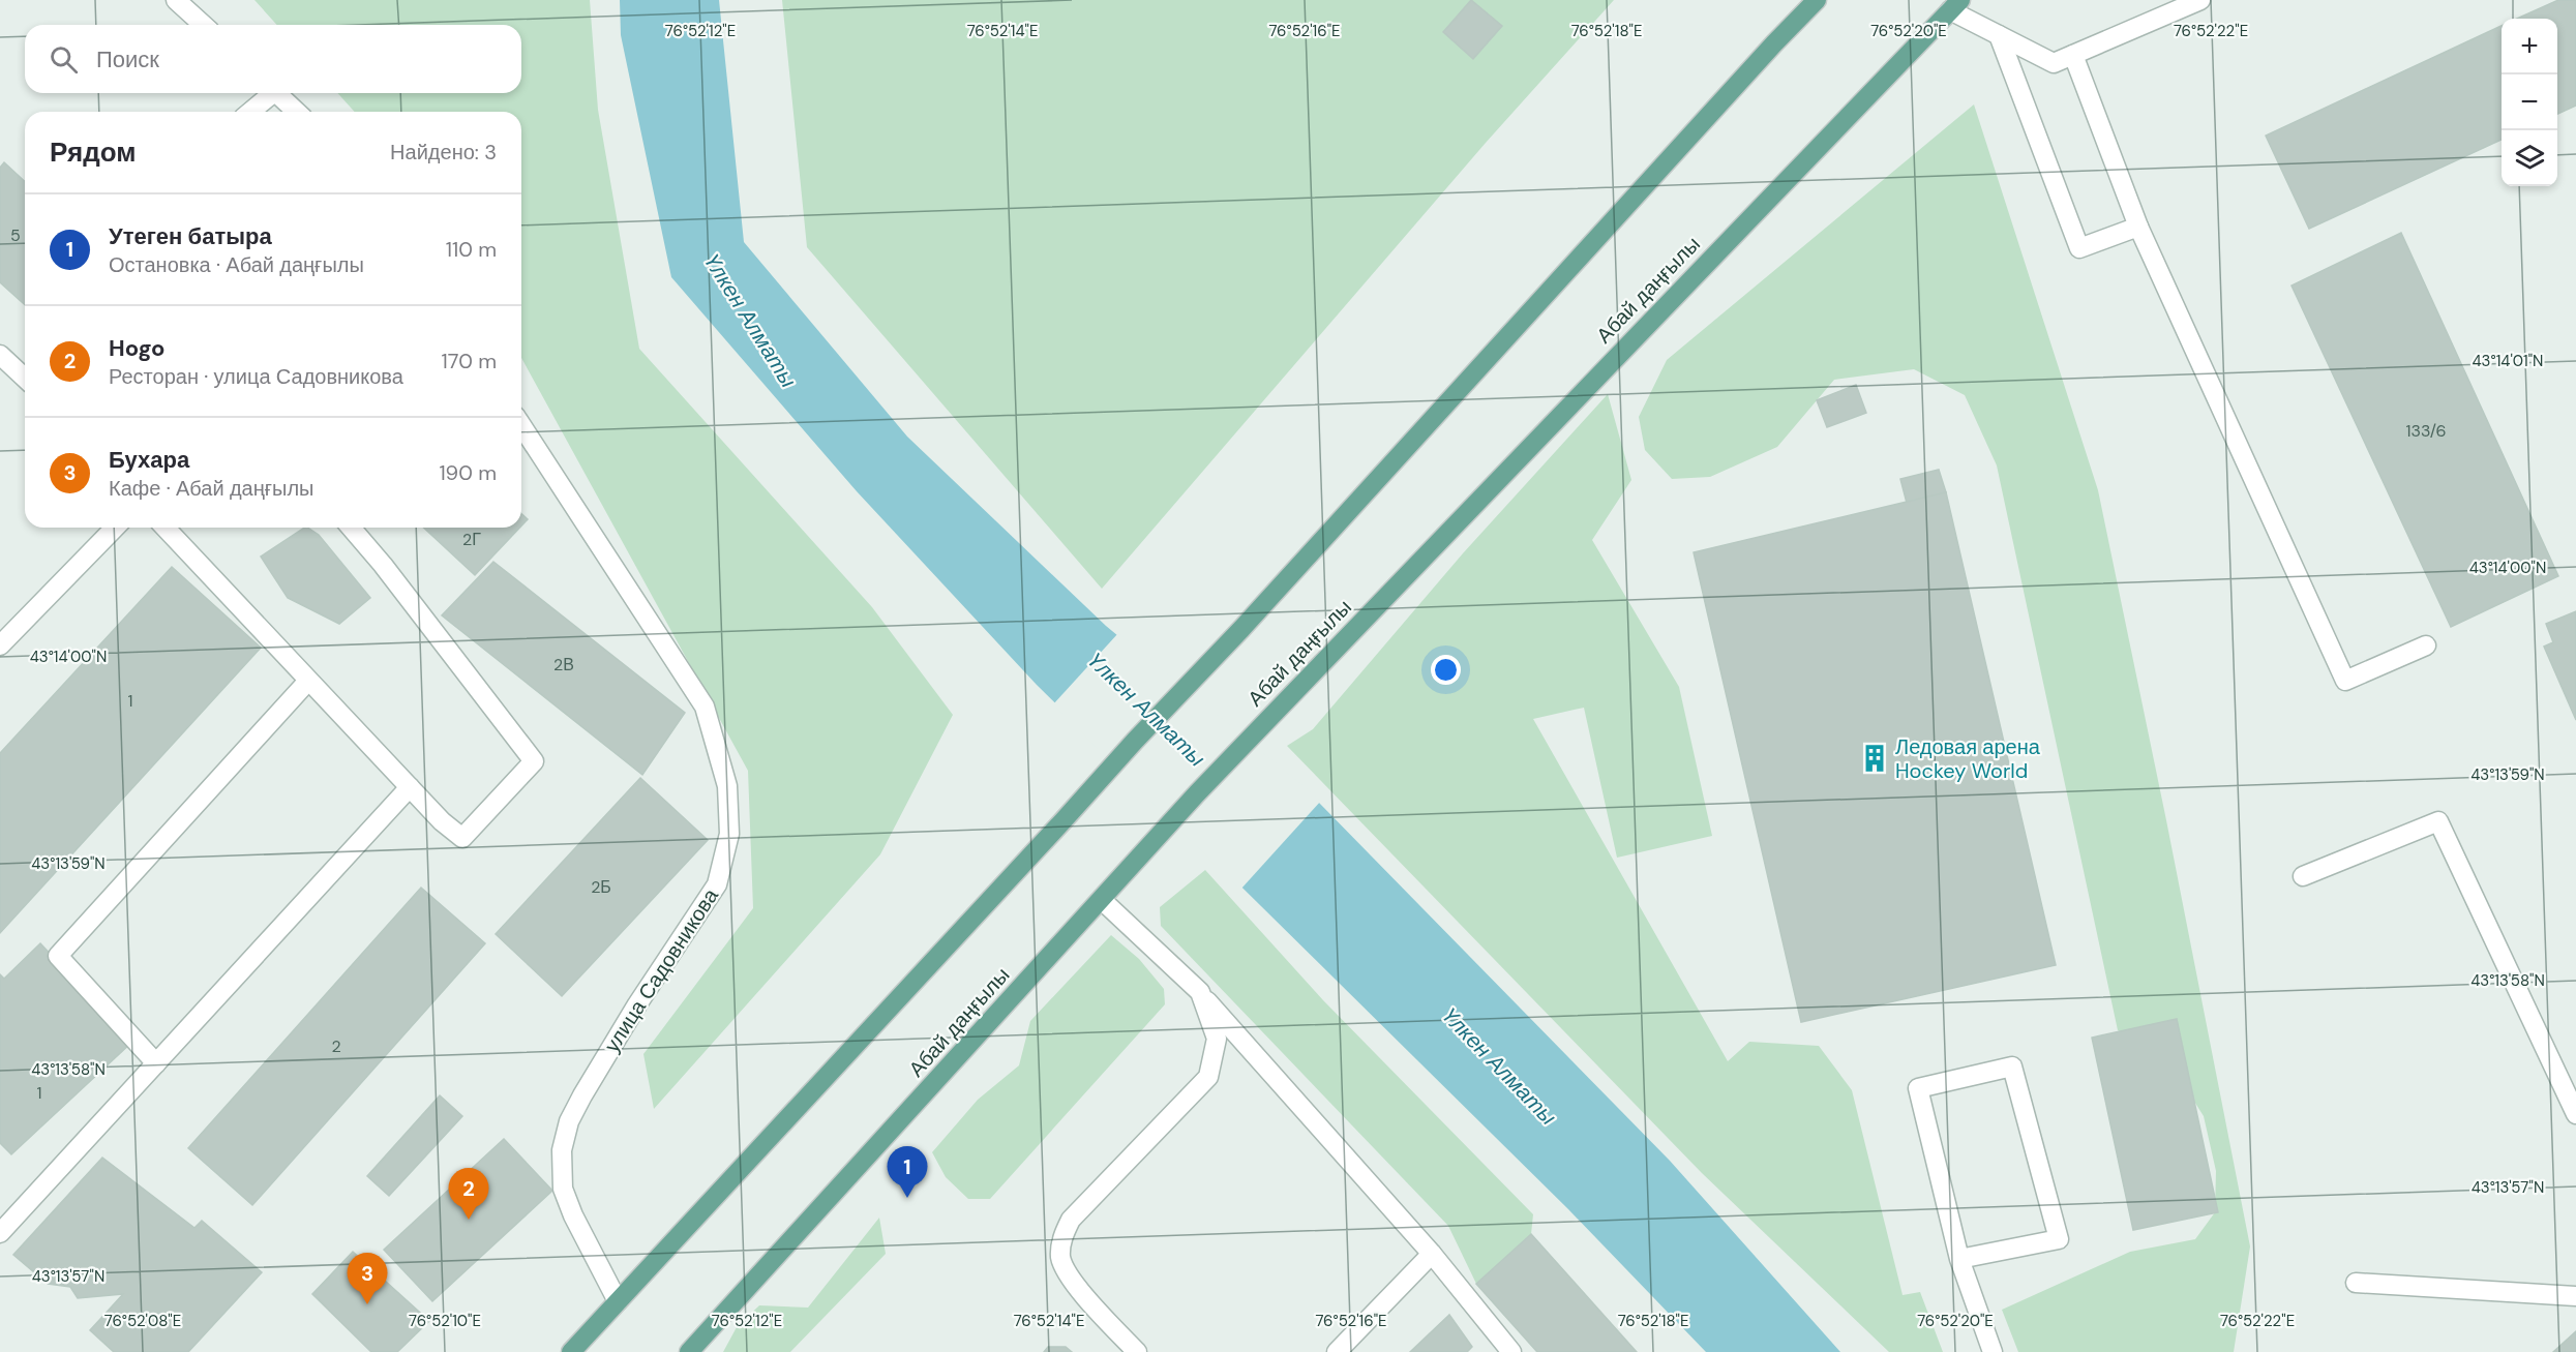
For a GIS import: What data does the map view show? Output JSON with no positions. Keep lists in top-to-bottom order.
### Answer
{
  "streets": {
    "main road": ["Абай даңғылы"],
    "street": ["улица Садовникова"]
  },
  "water": ["Үлкен Алматы"],
  "places": {
    "building": ["Ледовая арена Hockey World"]
  },
  "house_numbers": [
    "5",
    "133/6",
    "2Г",
    "2В",
    "1",
    "2Б",
    "2",
    "1"
  ],
  "page": {
    "map_buttons": ["+", "−"],
    "search": "Поиск",
    "heading": ["Рядом", "Найдено: 3"],
    "list": [
      {
        "mark": "1",
        "name": "Утеген батыра",
        "note": "Остановка · Абай даңғылы",
        "value": "110 m"
      },
      {
        "mark": "2",
        "name": "Hogo",
        "note": "Ресторан · улица Садовникова",
        "value": "170 m"
      },
      {
        "mark": "3",
        "name": "Бухара",
        "note": "Кафе · Абай даңғылы",
        "value": "190 m"
      }
    ],
    "pins": ["1", "2", "3"]
  },
  "coordinates": [
    "76°52'12\"E",
    "76°52'14\"E",
    "76°52'16\"E",
    "76°52'18\"E",
    "76°52'20\"E",
    "76°52'22\"E",
    "43°14'01\"N",
    "43°14'00\"N",
    "43°13'59\"N",
    "43°13'58\"N",
    "43°13'57\"N",
    "76°52'08\"E",
    "76°52'10\"E"
  ]
}
